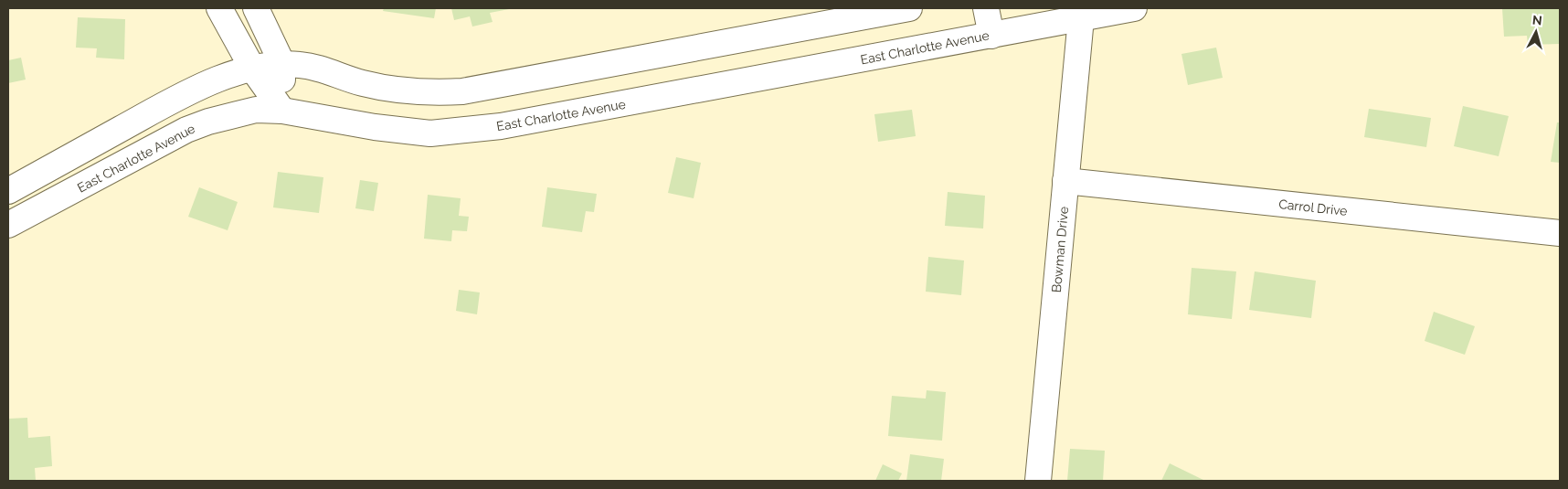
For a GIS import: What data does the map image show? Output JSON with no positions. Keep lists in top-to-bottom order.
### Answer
{
  "streets": {
    "street": ["East Charlotte Avenue", "Carrol Drive", "Bowman Drive"]
  },
  "crossings": [
    ["East Charlotte Avenue", "Bowman Drive"],
    ["Carrol Drive", "Bowman Drive"]
  ],
  "north": "top"
}
